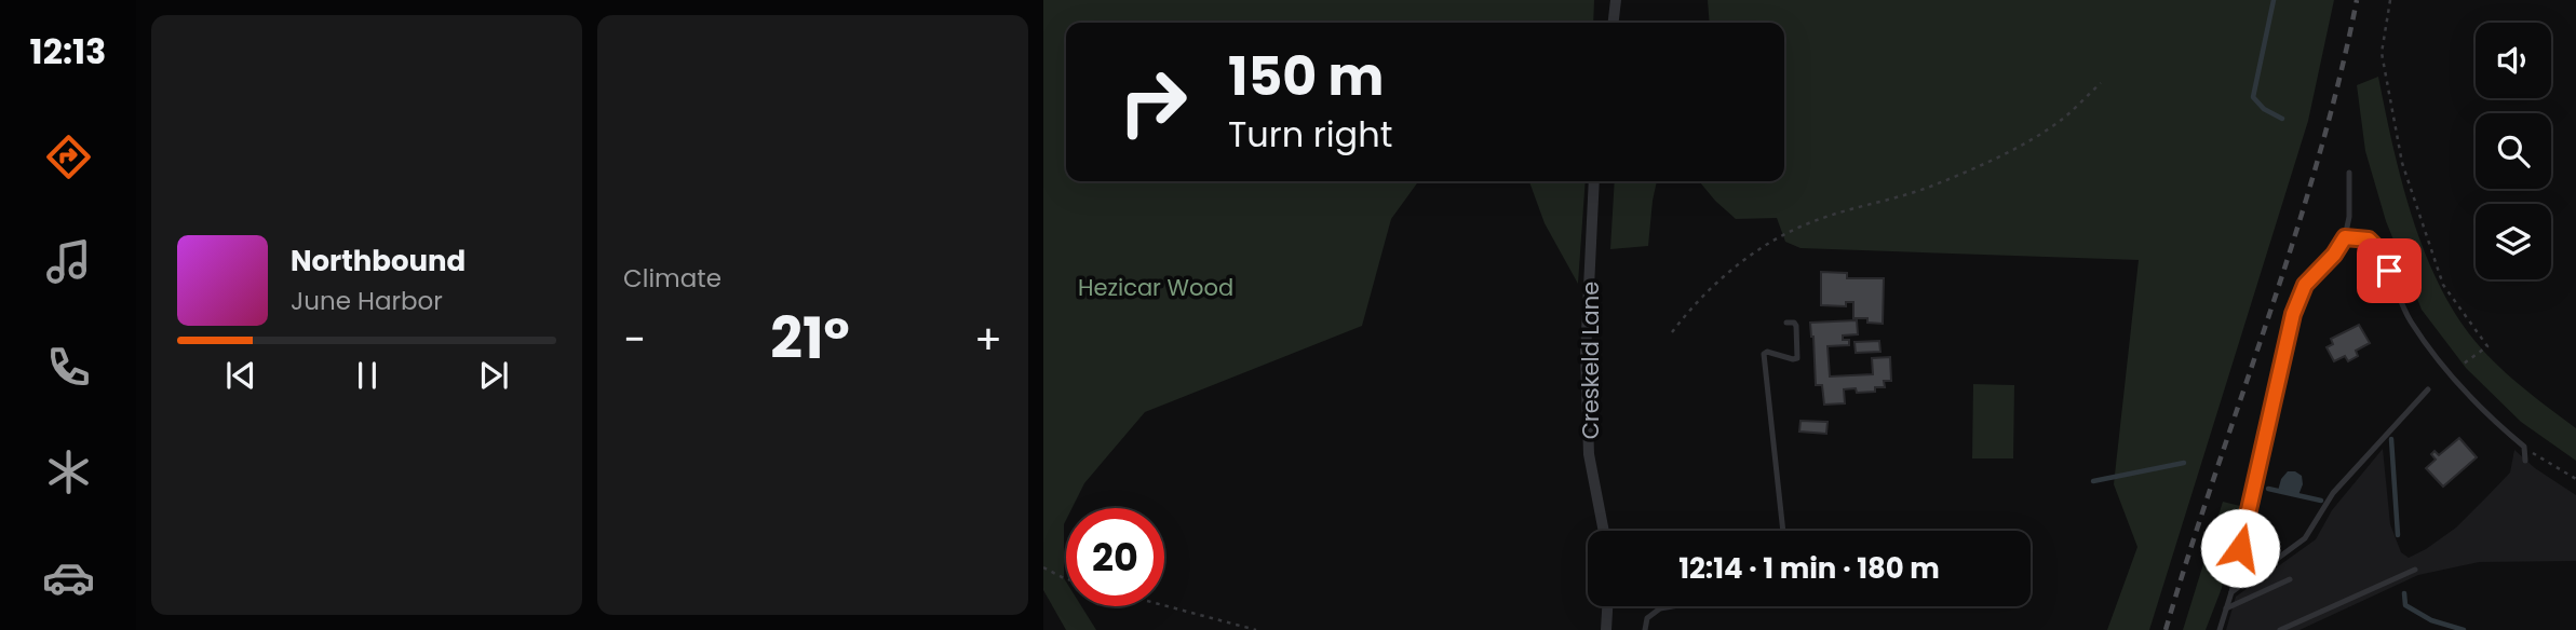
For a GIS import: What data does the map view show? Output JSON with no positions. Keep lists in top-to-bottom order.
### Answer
{
  "streets": {
    "street": ["Creskeld Lane"]
  },
  "parks": ["Hezicar Wood"],
  "page": {
    "tabs": "12:13",
    "tile": "Climate",
    "turn": ["150 m", "Turn right"],
    "song": ["Northbound", "June Harbor"],
    "heat": ["−", "21°", "+"],
    "limit": "20",
    "trip": "12:14 · 1 min · 180 m"
  }
}
